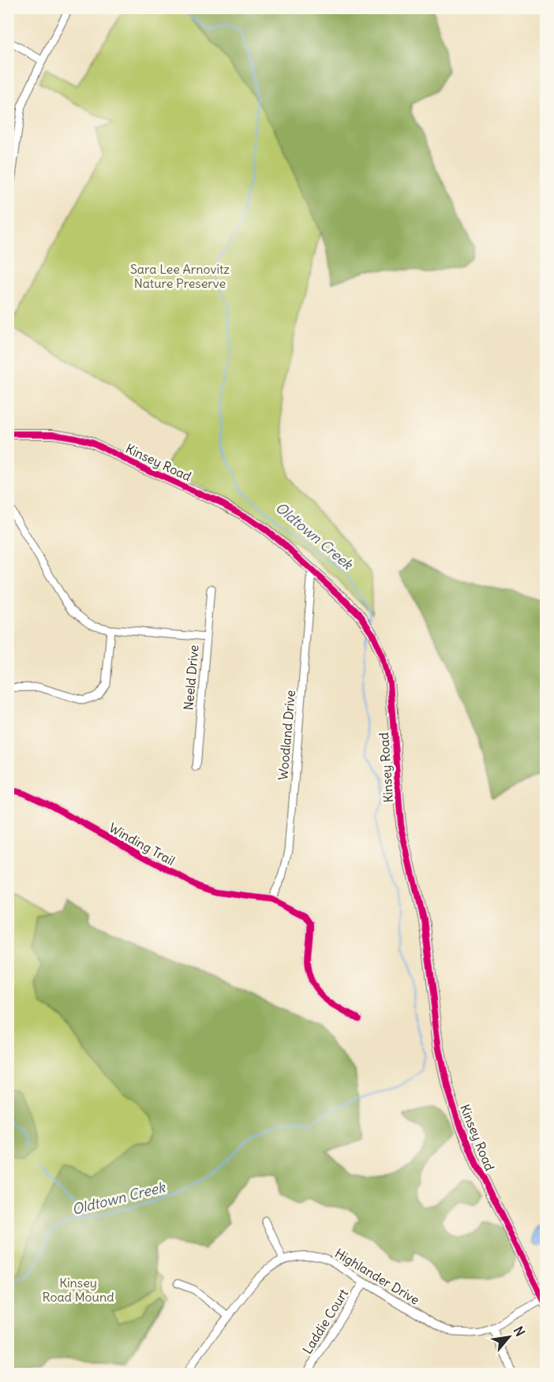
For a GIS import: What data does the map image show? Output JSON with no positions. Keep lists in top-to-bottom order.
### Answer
{
  "streets": {
    "street": [
      "Kinsey Road",
      "Neeld Drive",
      "Woodland Drive",
      "Winding Trail",
      "Highlander Drive",
      "Laddie Court"
    ]
  },
  "crossings": [
    ["Kinsey Road", "Woodland Drive"],
    ["Kinsey Road", "Highlander Drive"],
    ["Woodland Drive", "Winding Trail"],
    ["Highlander Drive", "Laddie Court"]
  ],
  "water": ["Oldtown Creek"],
  "parks": ["Sara Lee Arnovitz Nature Preserve", "Kinsey Road Mound"],
  "north": "top right"
}
